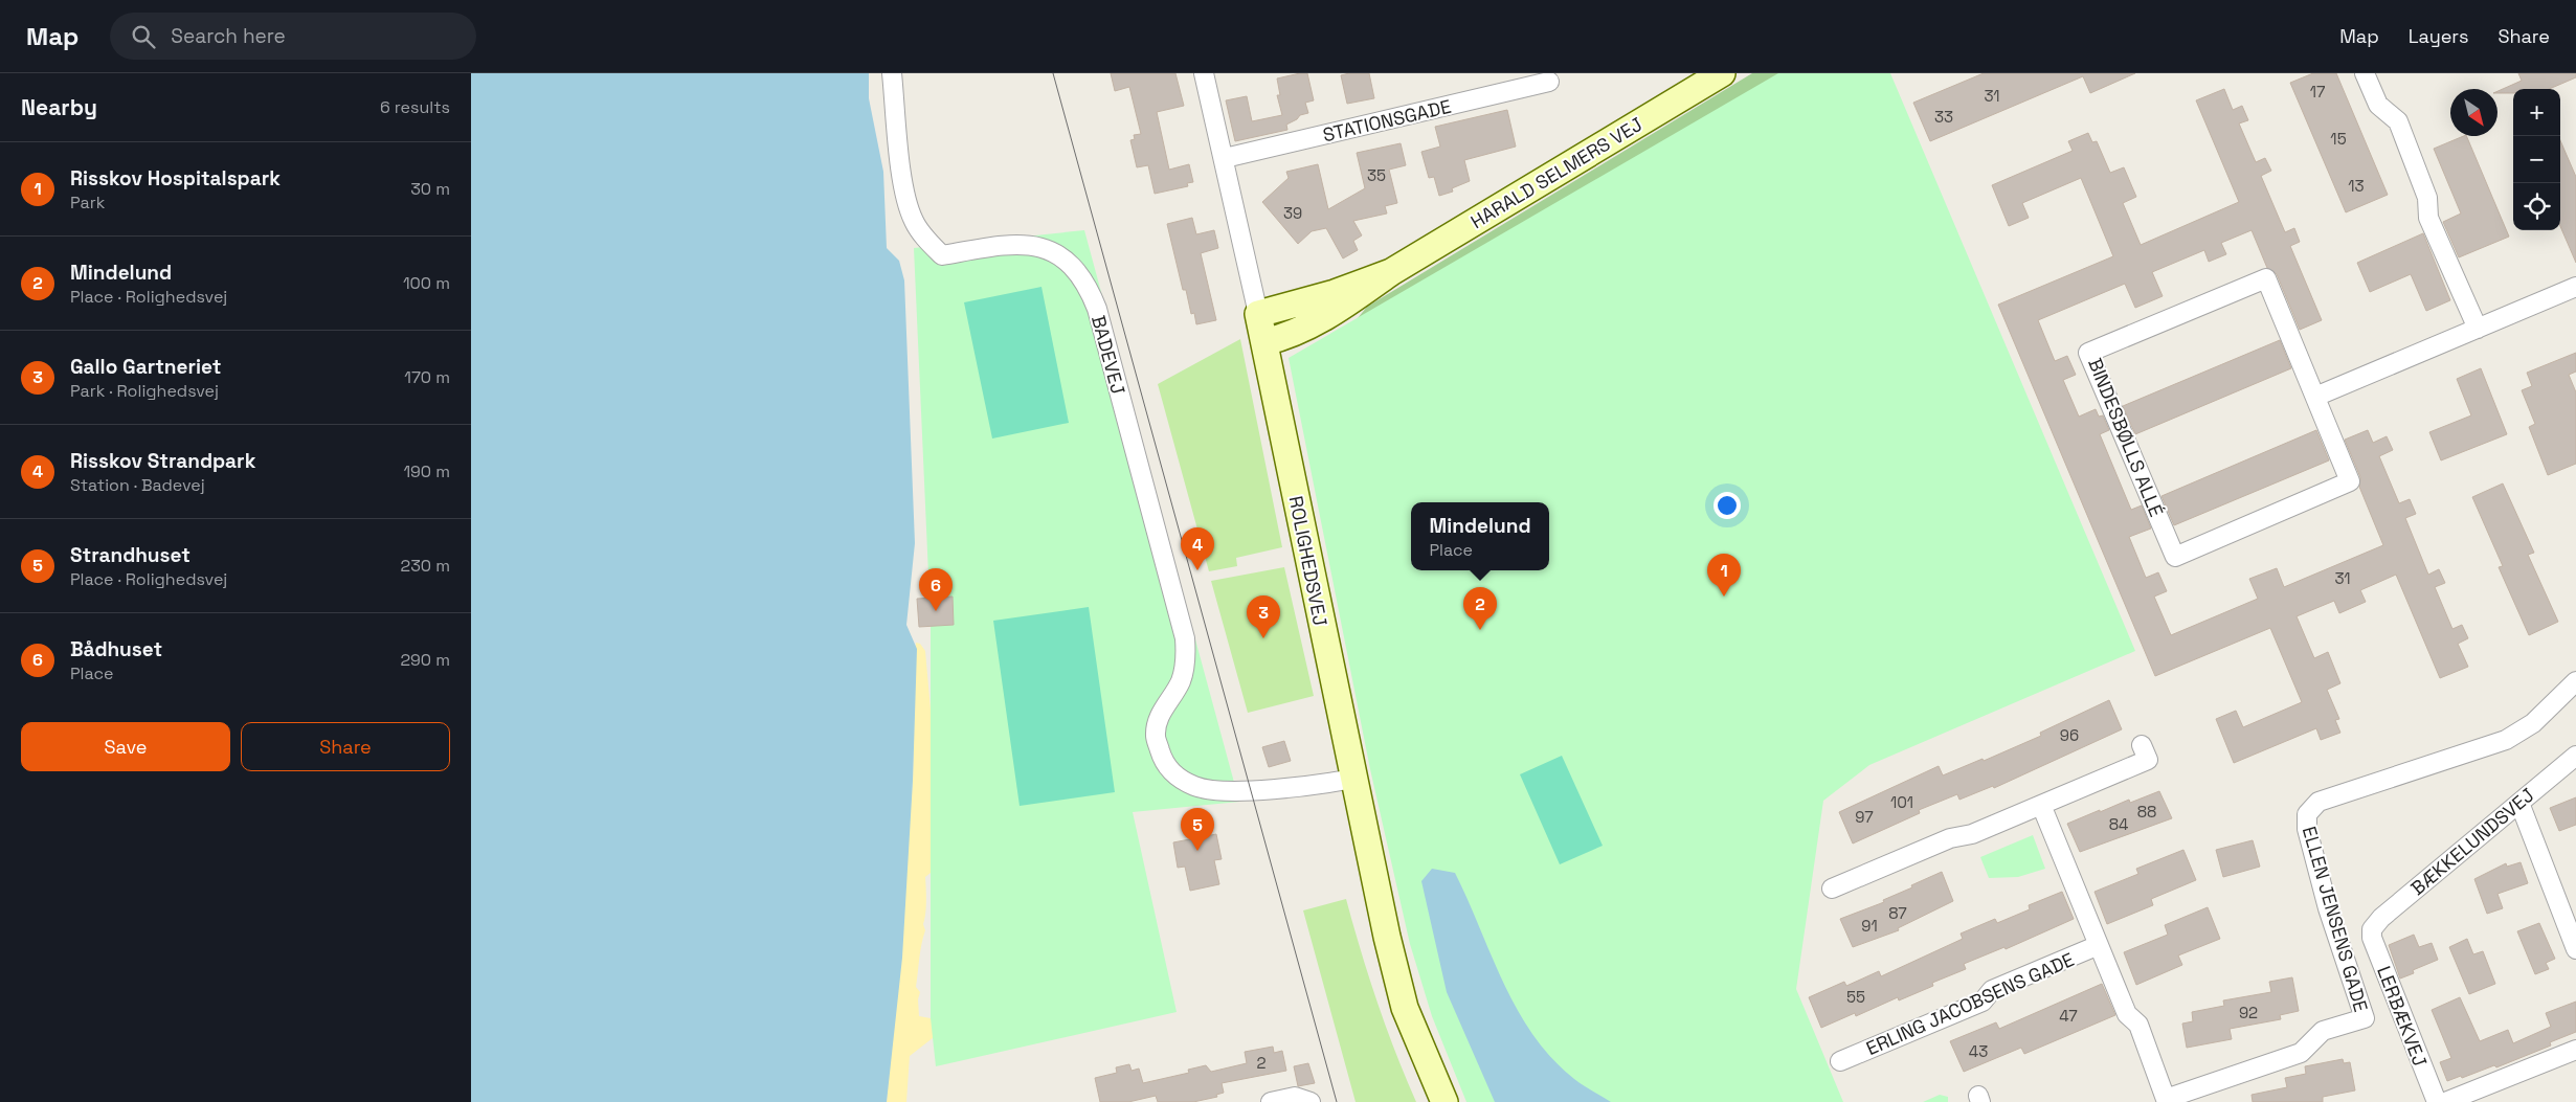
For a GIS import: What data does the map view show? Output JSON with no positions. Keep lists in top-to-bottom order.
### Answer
{
  "streets": {
    "street": [
      "STATIONSGADE",
      "HARALD SELMERS VEJ",
      "BADEVEJ",
      "BINDESBØLLS ALLÉ",
      "ROLIGHEDSVEJ",
      "BÆKKELUNDSVEJ",
      "ELLEN JENSENS GADE",
      "ERLING JACOBSENS GADE",
      "LERBÆKVEJ"
    ]
  },
  "crossings": [
    ["HARALD SELMERS VEJ", "ROLIGHEDSVEJ"],
    ["BADEVEJ", "ROLIGHEDSVEJ"],
    ["BÆKKELUNDSVEJ", "LERBÆKVEJ"]
  ],
  "house_numbers": [
    "17",
    "31",
    "33",
    "15",
    "35",
    "13",
    "39",
    "31",
    "96",
    "101",
    "88",
    "97",
    "84",
    "87",
    "91",
    "55",
    "92",
    "47",
    "43",
    "2"
  ],
  "north": "bottom right",
  "page": {
    "header": "Map",
    "search": "Search here",
    "nav": ["Map", "Layers", "Share"],
    "heading": ["Nearby", "6 results"],
    "map_buttons": ["+", "−"],
    "list": [
      {
        "mark": "1",
        "name": "Risskov Hospitalspark",
        "note": "Park",
        "value": "30 m"
      },
      {
        "mark": "2",
        "name": "Mindelund",
        "note": "Place · Rolighedsvej",
        "value": "100 m"
      },
      {
        "mark": "3",
        "name": "Gallo Gartneriet",
        "note": "Park · Rolighedsvej",
        "value": "170 m"
      },
      {
        "mark": "4",
        "name": "Risskov Strandpark",
        "note": "Station · Badevej",
        "value": "190 m"
      },
      {
        "mark": "5",
        "name": "Strandhuset",
        "note": "Place · Rolighedsvej",
        "value": "230 m"
      },
      {
        "mark": "6",
        "name": "Bådhuset",
        "note": "Place",
        "value": "290 m"
      }
    ],
    "popup": ["Mindelund", "Place"],
    "pins": [
      "4",
      "1",
      "6",
      "2",
      "3",
      "5"
    ],
    "buttons": ["Save", "Share"]
  }
}
